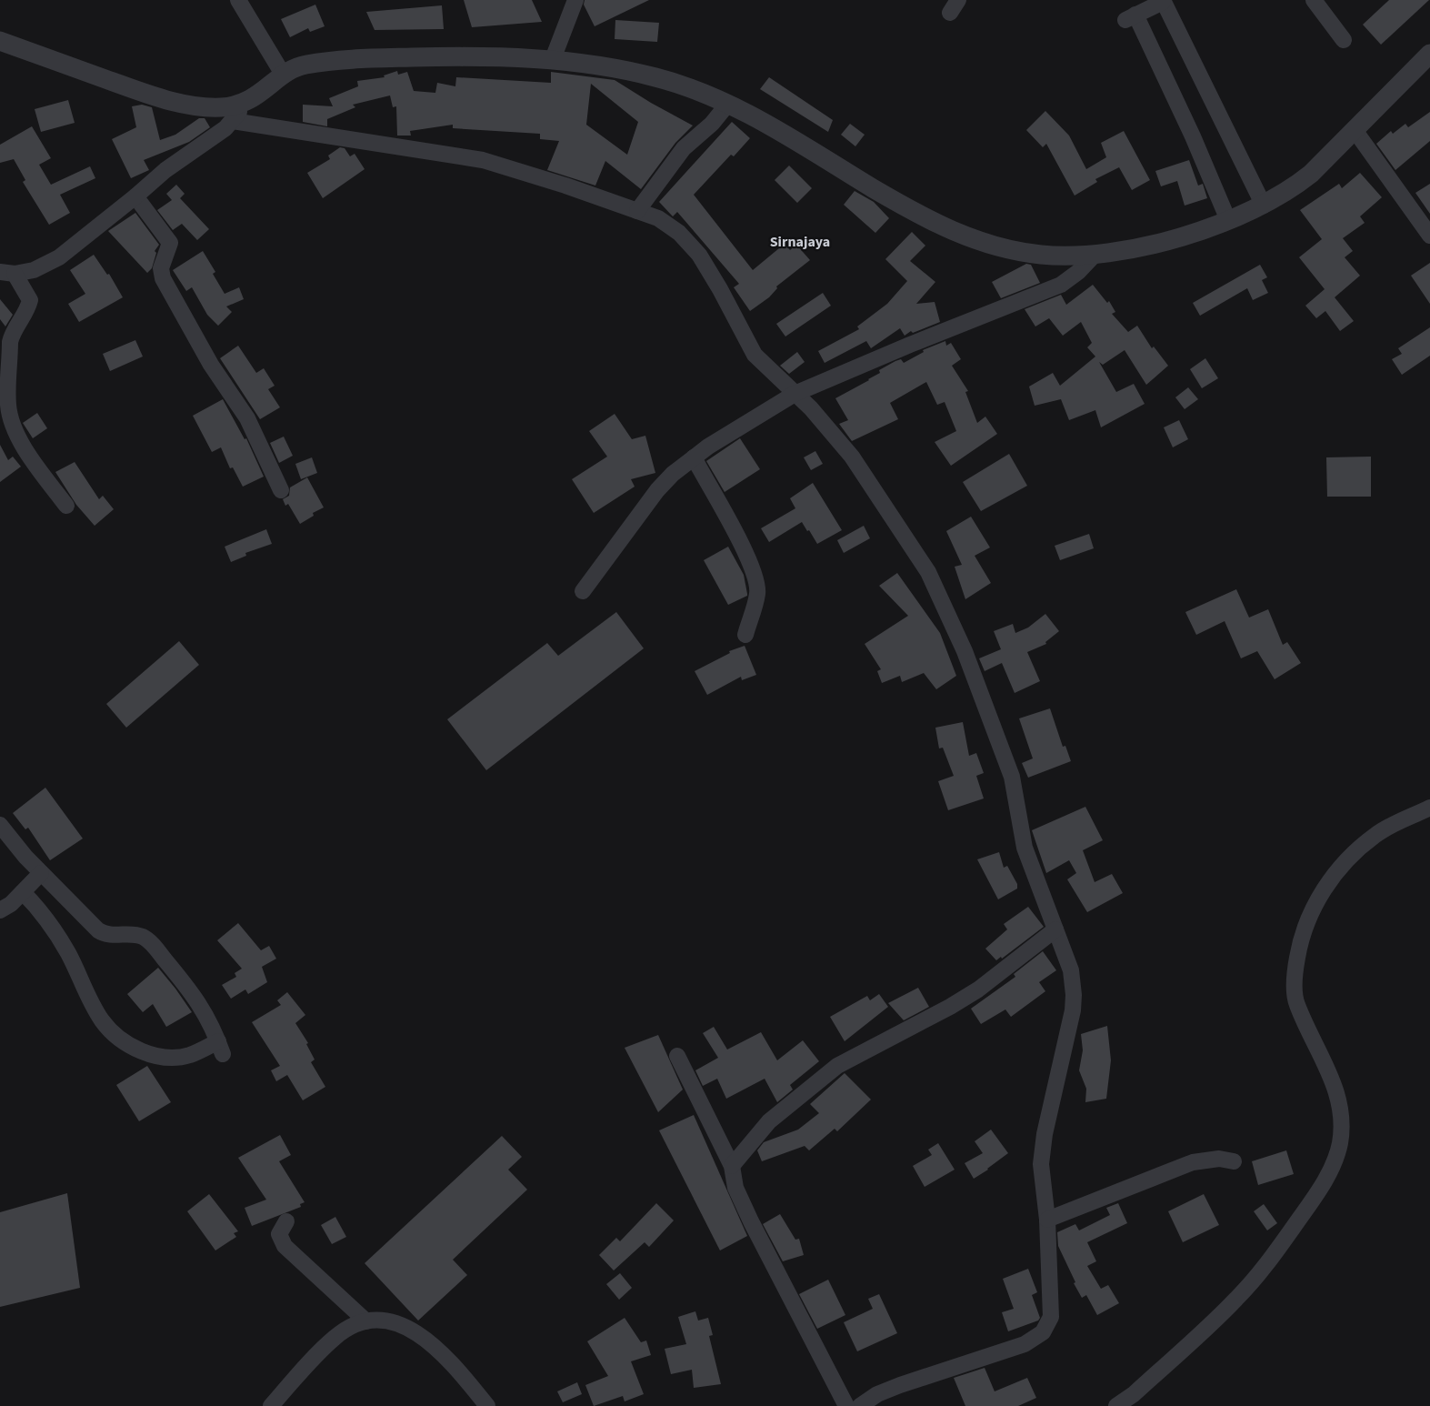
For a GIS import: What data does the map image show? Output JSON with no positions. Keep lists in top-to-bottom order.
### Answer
{
  "districts": ["Sirnajaya"]
}
